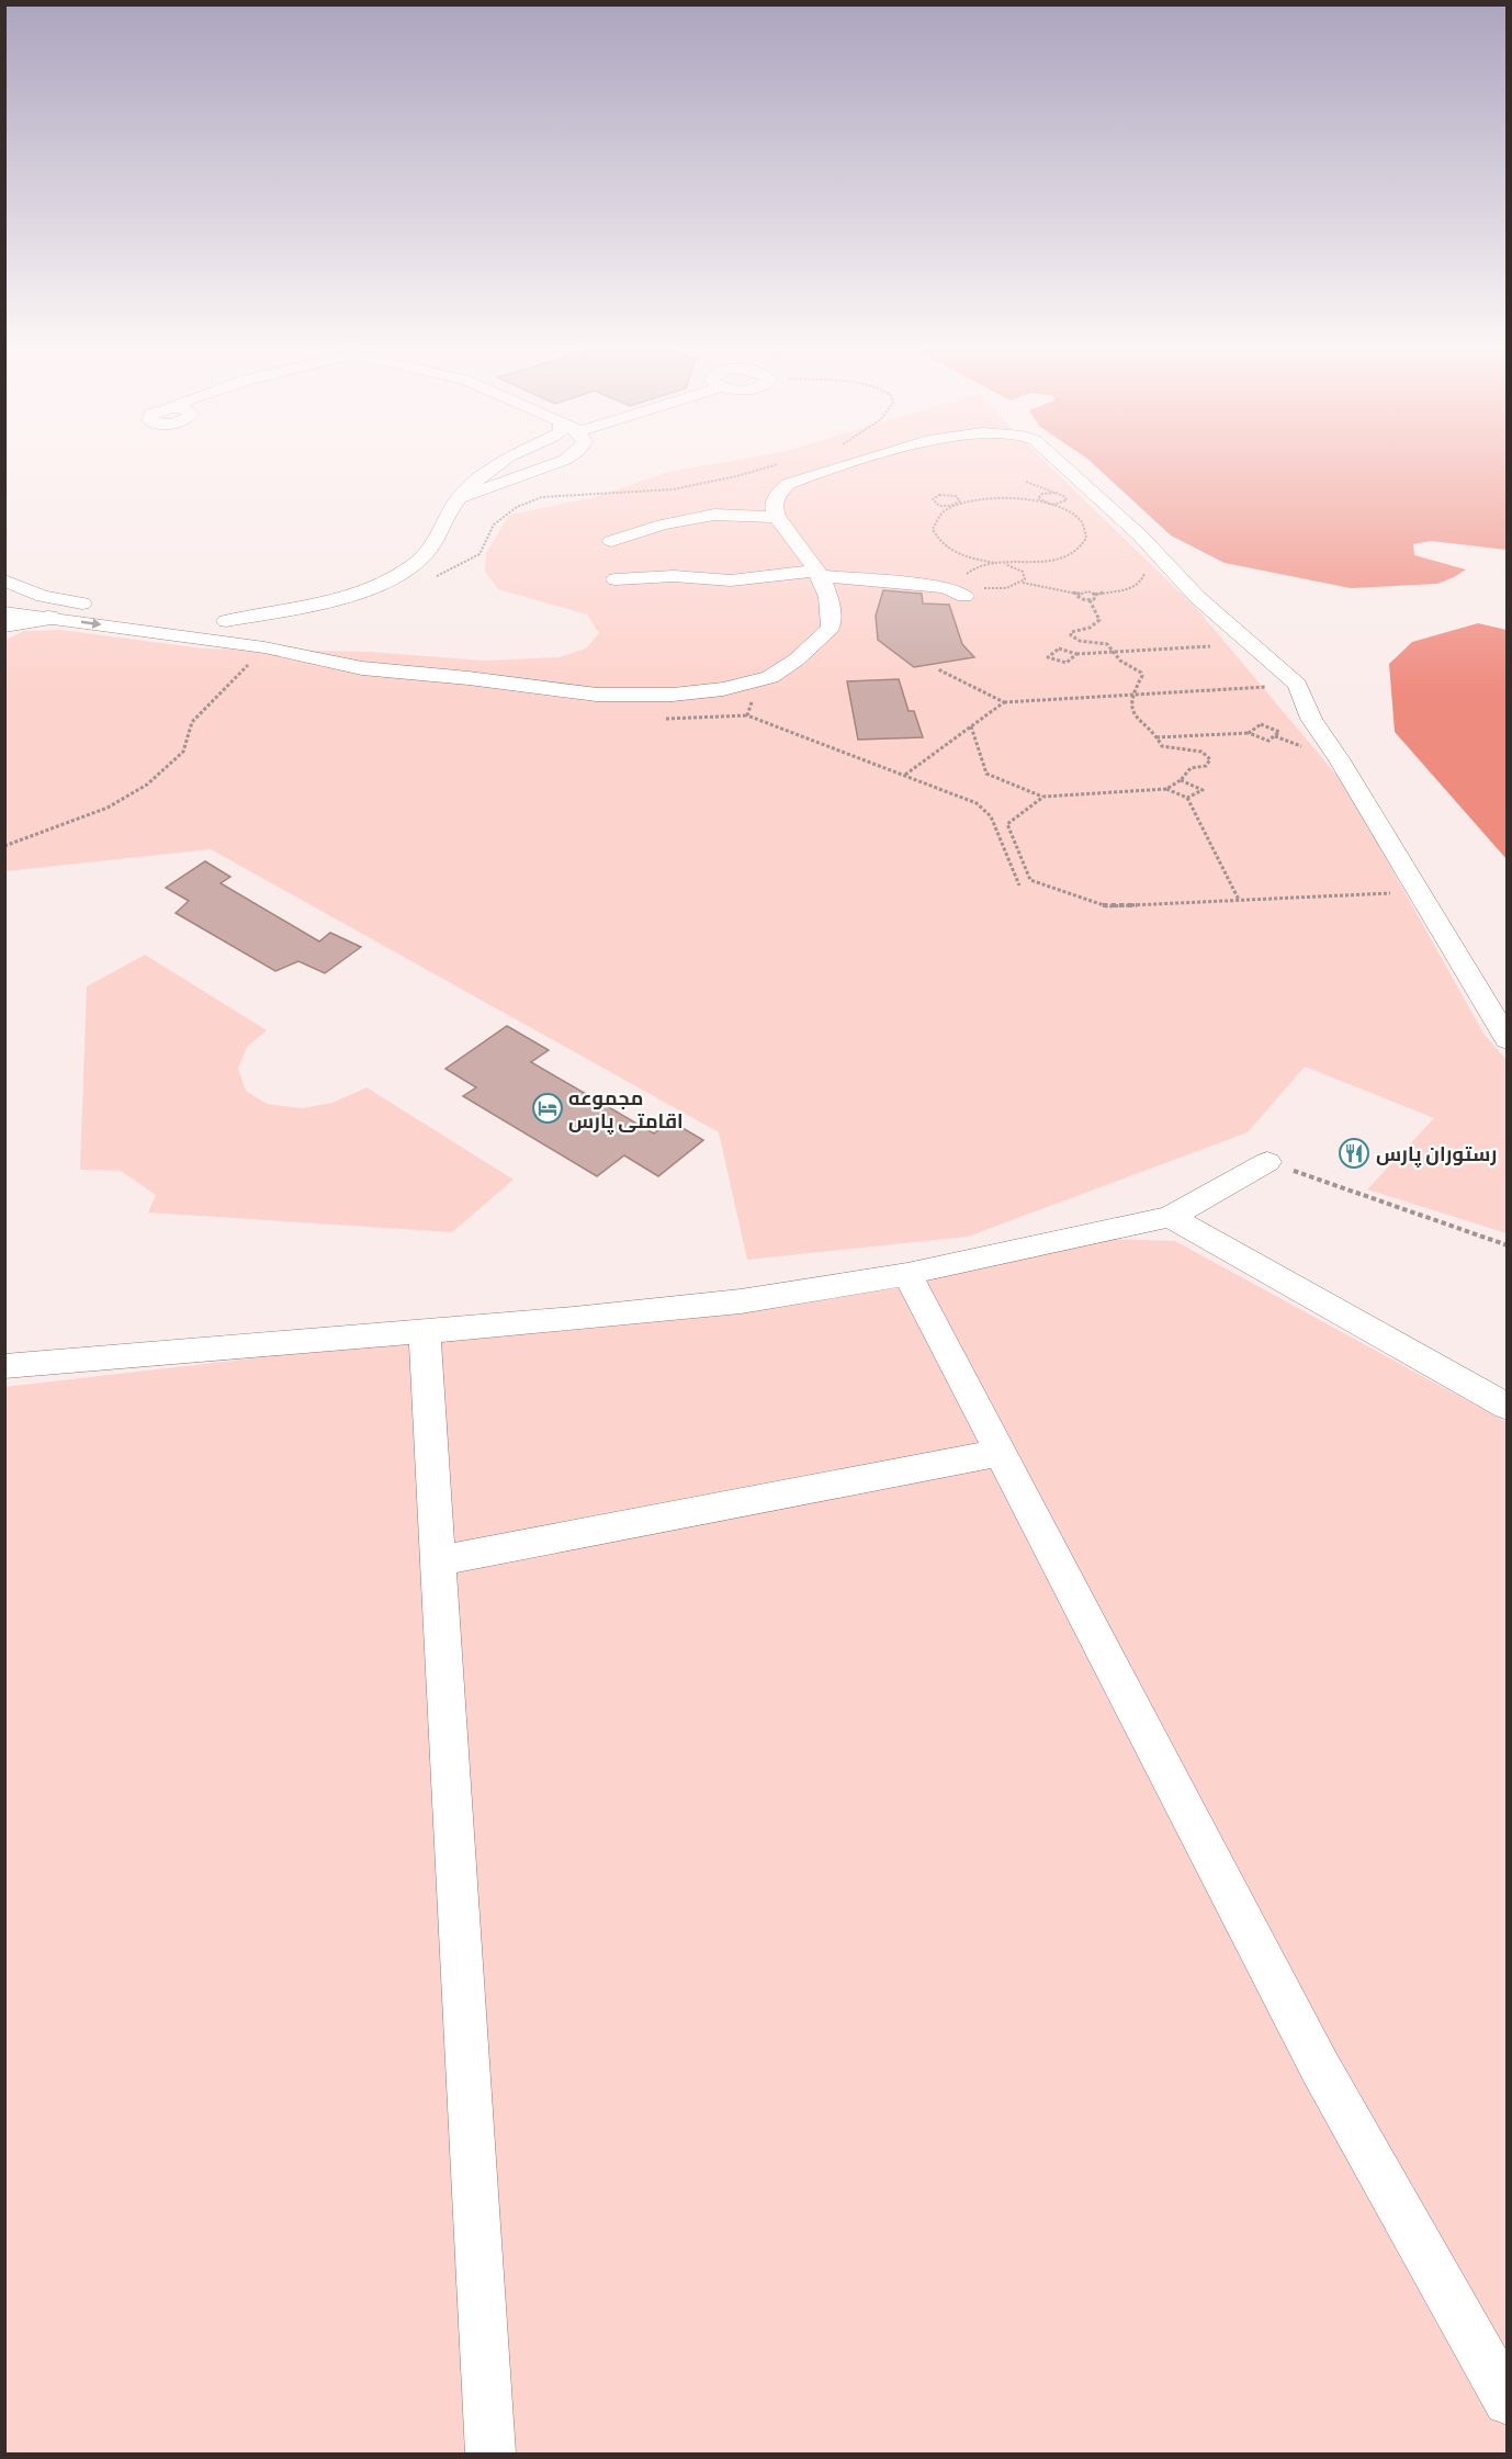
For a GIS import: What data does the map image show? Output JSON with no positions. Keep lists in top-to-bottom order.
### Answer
{
  "places": {
    "hotel": ["مجموعه اقامتی پارس"],
    "restaurant": ["رستوران پارس"]
  }
}
